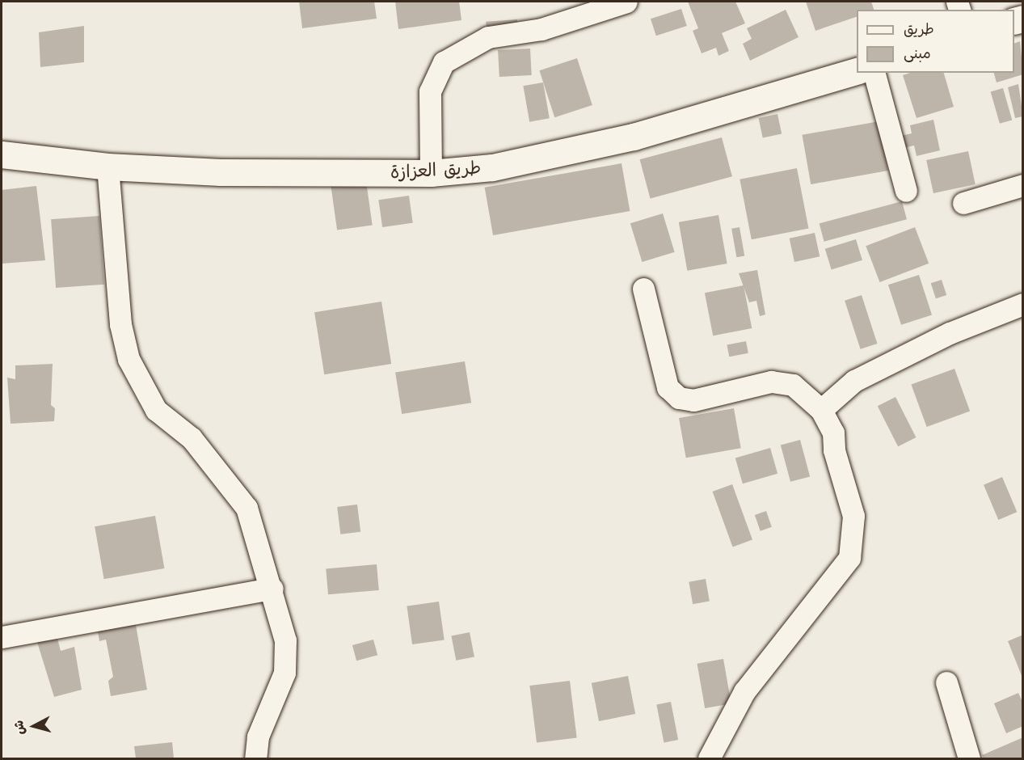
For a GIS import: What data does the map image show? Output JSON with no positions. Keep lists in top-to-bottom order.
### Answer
{
  "streets": {
    "street": ["طريق العزازة"]
  },
  "legend": ["طريق", "مبنى"],
  "north": "left"
}
